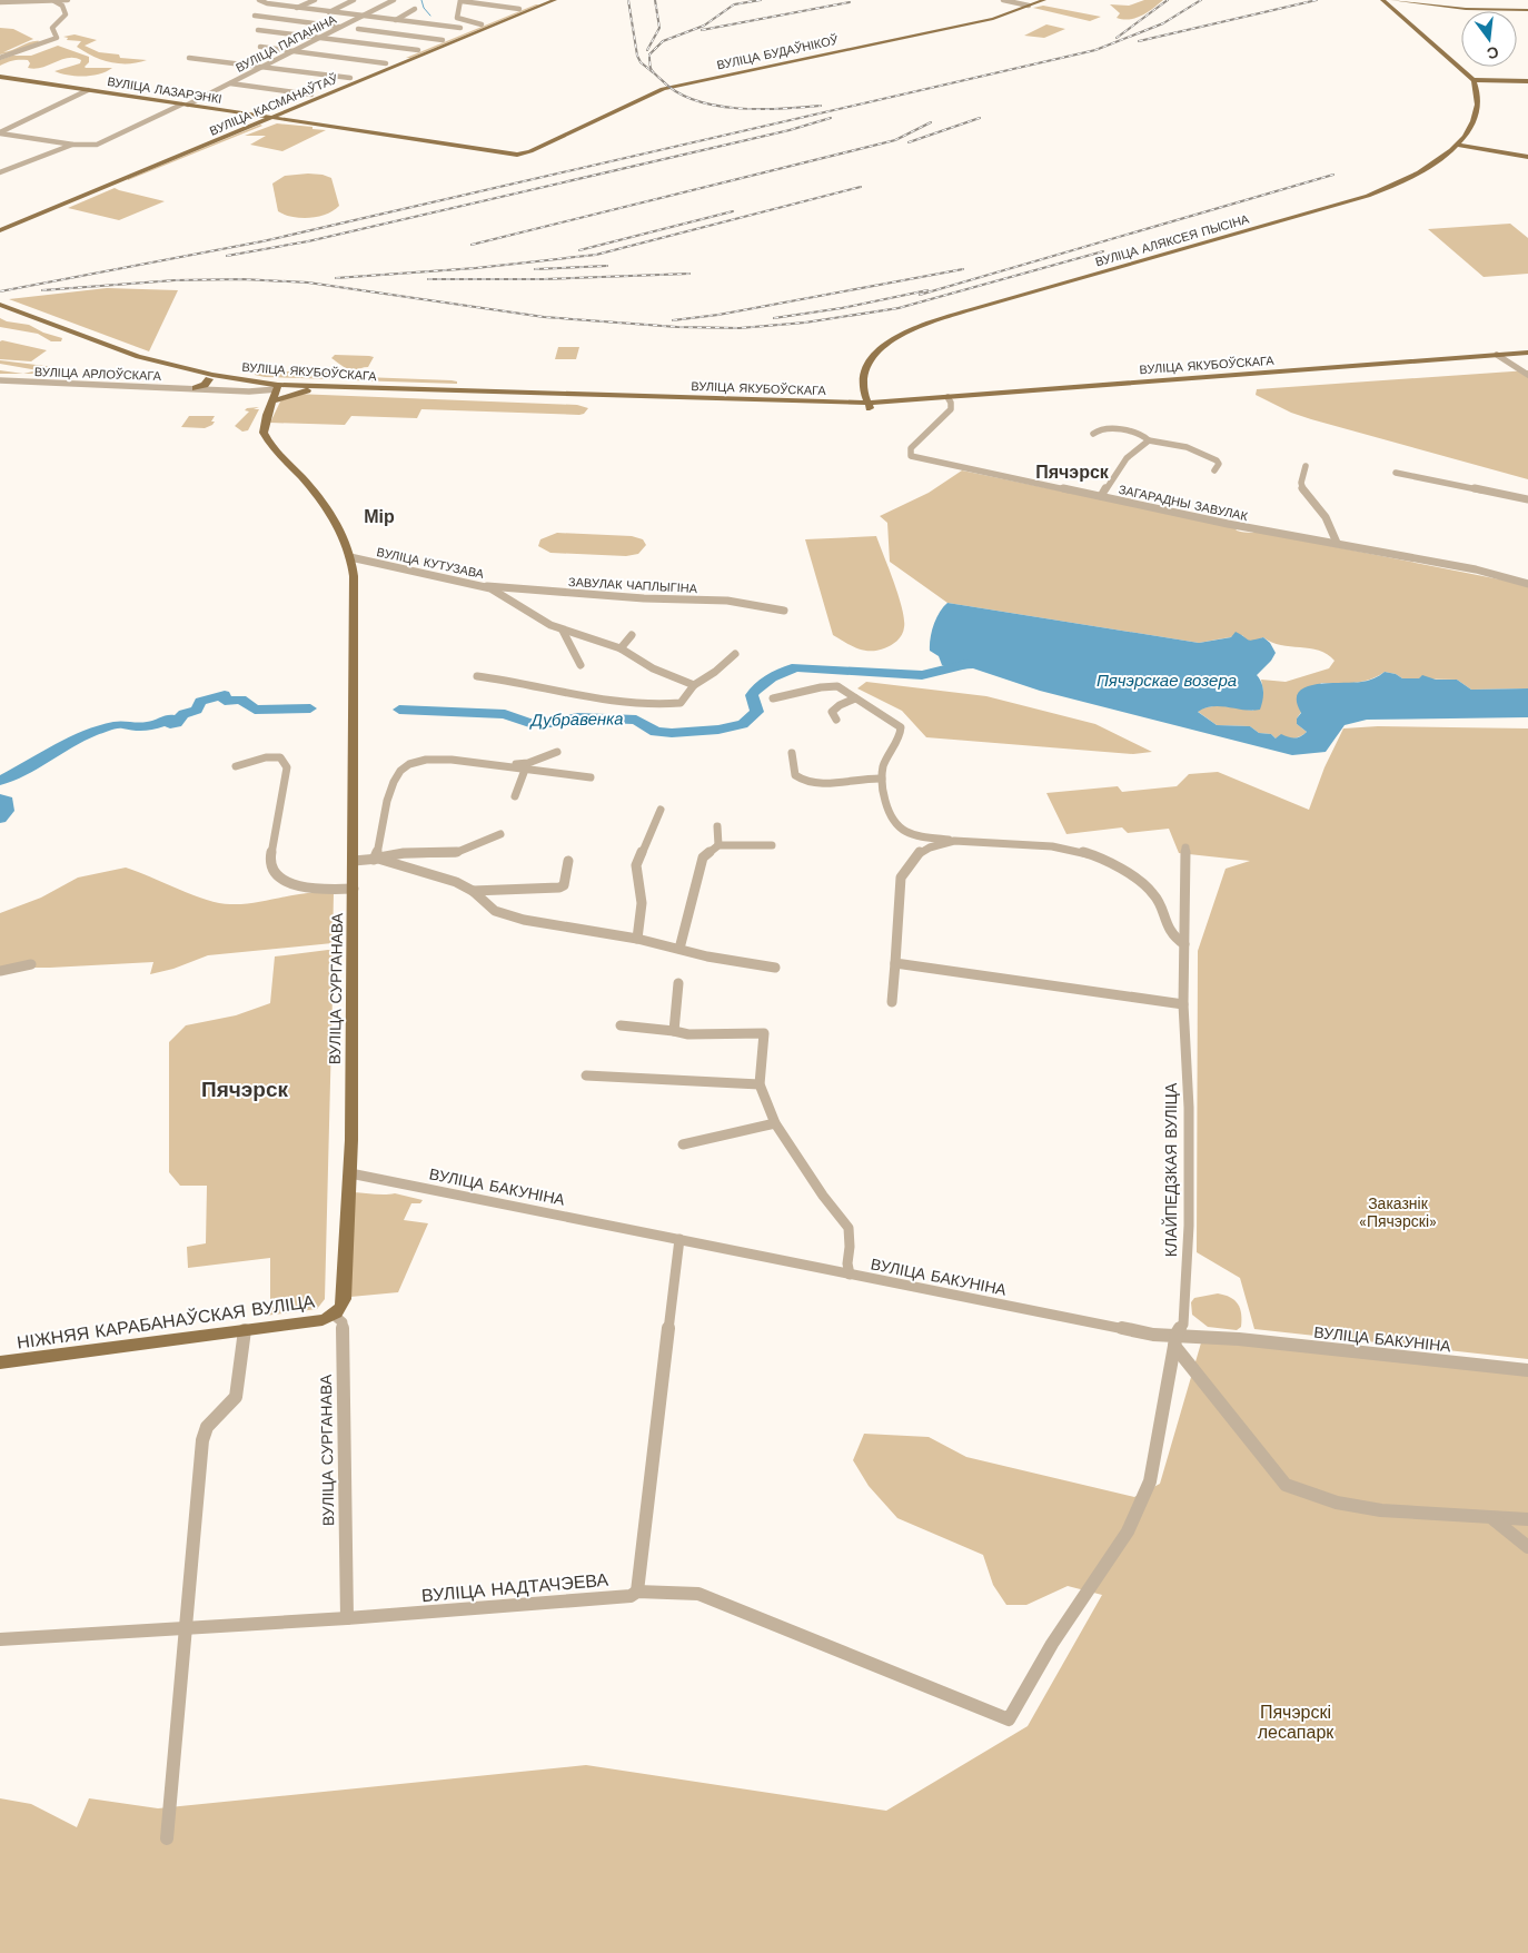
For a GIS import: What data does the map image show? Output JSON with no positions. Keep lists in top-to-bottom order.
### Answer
{
  "streets": {
    "main road": [
      "ВУЛІЦА БУДАЎНІКОЎ",
      "ВУЛІЦА ЛАЗАРЭНКІ",
      "ВУЛІЦА КАСМАНАЎТАЎ",
      "ВУЛІЦА АЛЯКСЕЯ ПЫСІНА",
      "ВУЛІЦА ЯКУБОЎСКАГА",
      "ВУЛІЦА СУРГАНАВА",
      "НІЖНЯЯ КАРАБАНАЎСКАЯ ВУЛІЦА"
    ],
    "street": [
      "ВУЛІЦА ПАПАНІНА",
      "ВУЛІЦА АРЛОЎСКАГА",
      "ЗАГАРАДНЫ ЗАВУЛАК",
      "ВУЛІЦА КУТУЗАВА",
      "ЗАВУЛАК ЧАПЛЫГІНА",
      "КЛАЙПЕДЗКАЯ ВУЛІЦА",
      "ВУЛІЦА БАКУНІНА",
      "ВУЛІЦА НАДТАЧЭЕВА"
    ]
  },
  "crossings": [
    ["ВУЛІЦА ПАПАНІНА", "ВУЛІЦА ЛАЗАРЭНКІ"],
    ["ВУЛІЦА БУДАЎНІКОЎ", "ВУЛІЦА ЛАЗАРЭНКІ"],
    ["ВУЛІЦА ЛАЗАРЭНКІ", "ВУЛІЦА КАСМАНАЎТАЎ"],
    ["ВУЛІЦА АЛЯКСЕЯ ПЫСІНА", "ВУЛІЦА ЯКУБОЎСКАГА"],
    ["ВУЛІЦА ЯКУБОЎСКАГА", "ЗАГАРАДНЫ ЗАВУЛАК"],
    ["ВУЛІЦА ЯКУБОЎСКАГА", "ВУЛІЦА СУРГАНАВА"],
    ["ВУЛІЦА КУТУЗАВА", "ЗАВУЛАК ЧАПЛЫГІНА"],
    ["ВУЛІЦА КУТУЗАВА", "ВУЛІЦА СУРГАНАВА"],
    ["ВУЛІЦА СУРГАНАВА", "ВУЛІЦА БАКУНІНА"],
    ["ВУЛІЦА СУРГАНАВА", "НІЖНЯЯ КАРАБАНАЎСКАЯ ВУЛІЦА"],
    ["ВУЛІЦА СУРГАНАВА", "ВУЛІЦА НАДТАЧЭЕВА"],
    ["КЛАЙПЕДЗКАЯ ВУЛІЦА", "ВУЛІЦА БАКУНІНА"],
    ["КЛАЙПЕДЗКАЯ ВУЛІЦА", "ВУЛІЦА НАДТАЧЭЕВА"]
  ],
  "districts": ["Пячэрск", "Мір", "Пячэрск"],
  "water": ["Пячэрскае возера", "Дубравенка"],
  "parks": ["Заказнік «Пячэрскі»", "Пячэрскі лесапарк"],
  "north": "bottom"
}
